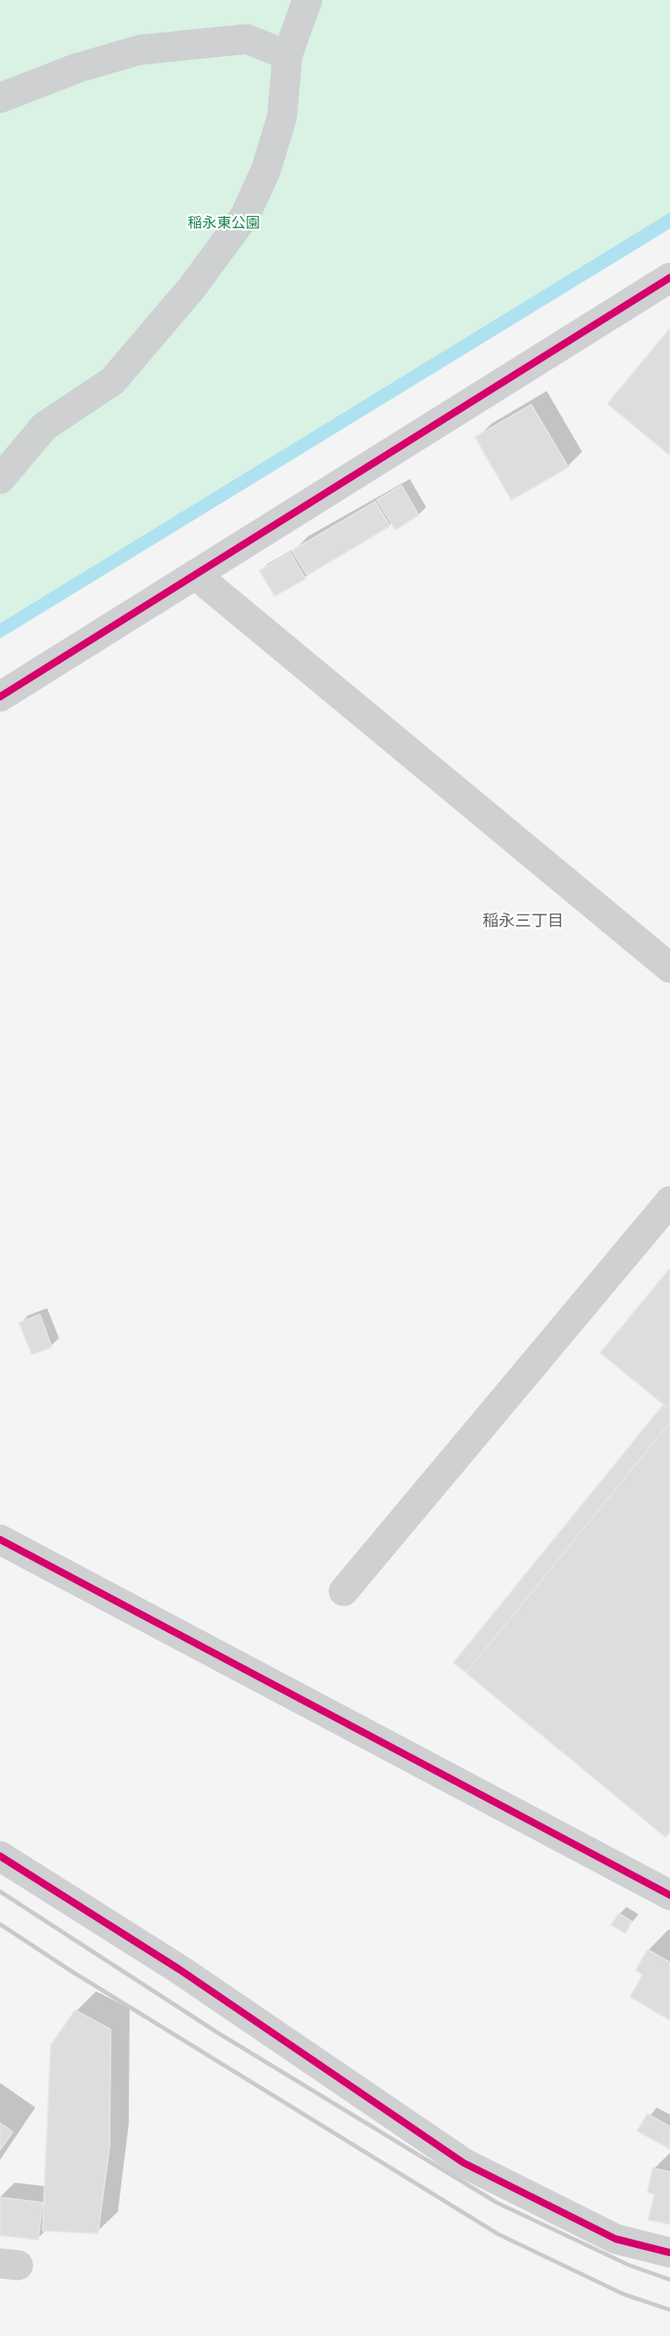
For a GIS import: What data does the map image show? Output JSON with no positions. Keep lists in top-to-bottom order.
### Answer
{
  "districts": ["稲永三丁目"],
  "parks": ["稲永東公園"]
}
